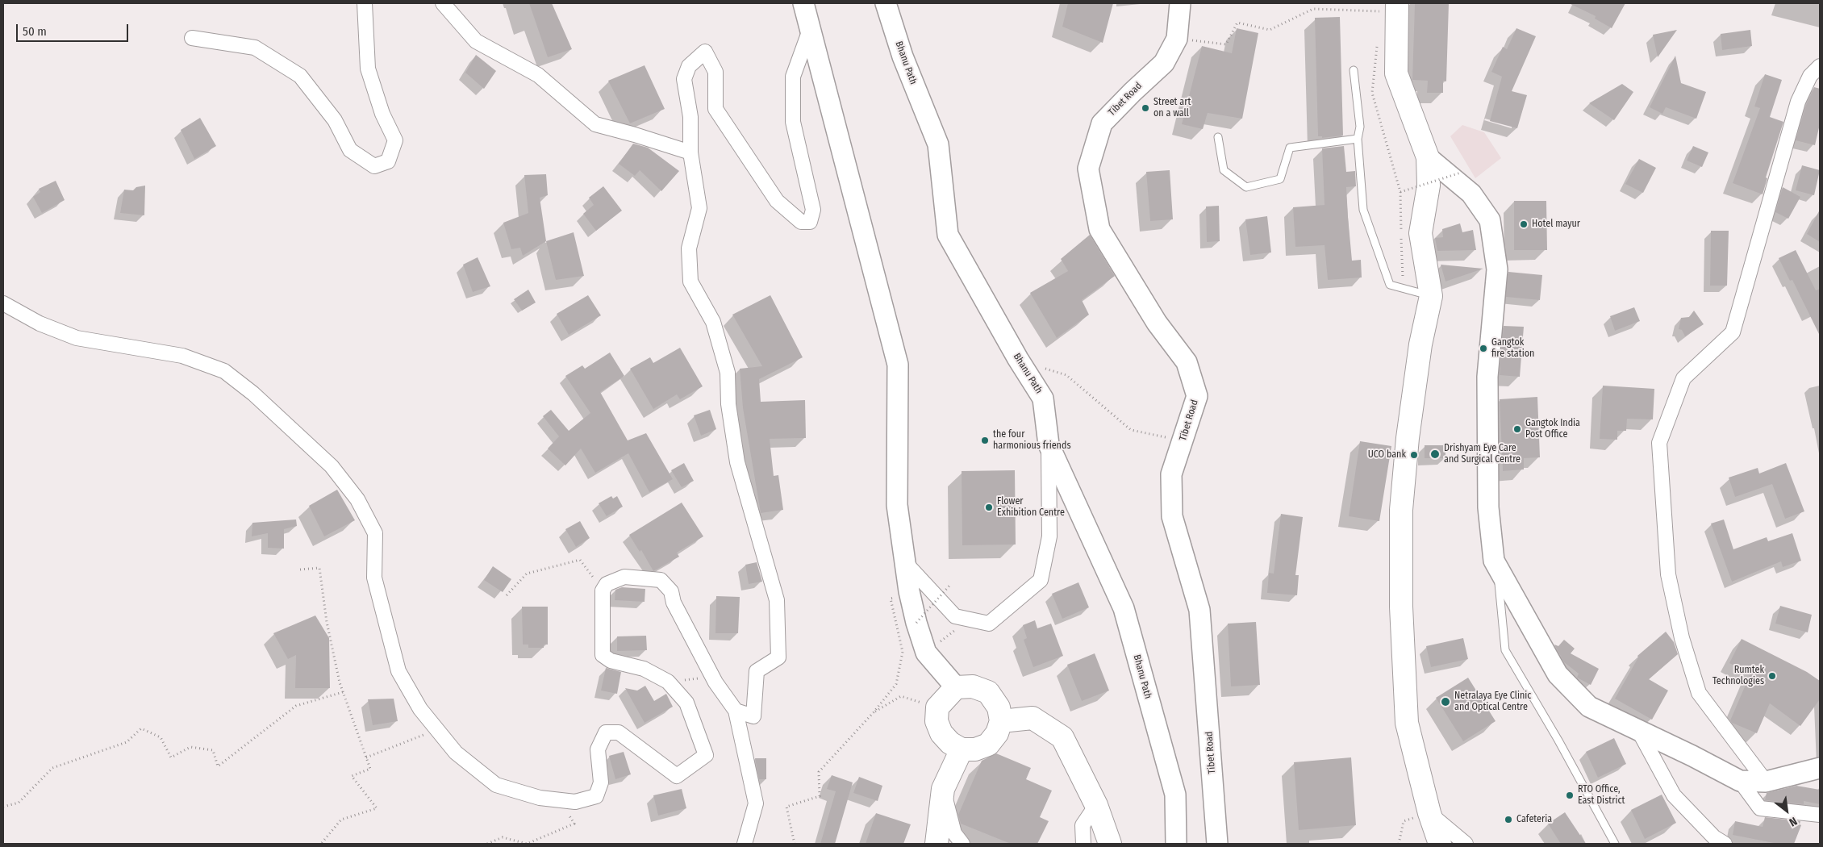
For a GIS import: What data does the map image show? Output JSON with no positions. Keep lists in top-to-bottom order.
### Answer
{
  "streets": {
    "street": ["Bhanu Path", "Tibet Road"]
  },
  "places": [
    "Street art on a wall",
    "Hotel mayur",
    "Gangtok fire station",
    "Gangtok India Post Office",
    "the four harmonious friends",
    "Drishyam Eye Care and Surgical Centre",
    "UCO bank",
    "Flower Exhibition Centre",
    "Rumtek Technologies",
    "Netralaya Eye Clinic and Optical Centre",
    "RTO Office, East District",
    "Cafeteria"
  ],
  "scale_bar": "50 m",
  "north": "bottom right"
}
